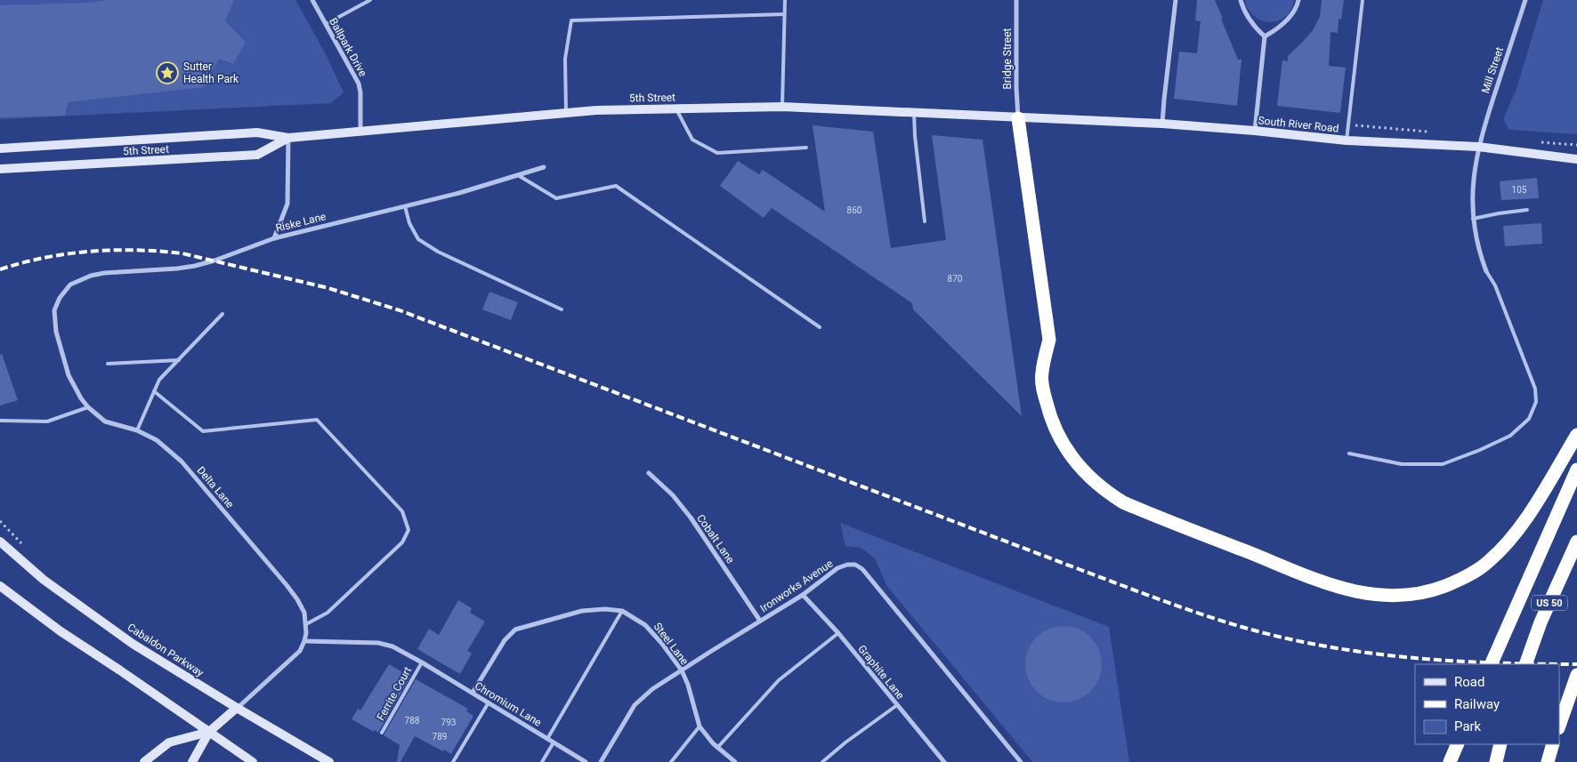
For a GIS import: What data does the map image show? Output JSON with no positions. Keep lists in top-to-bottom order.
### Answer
{
  "streets": {
    "highway": ["US 50"],
    "main road": ["5th Street", "South River Road", "Cabaldon Parkway"],
    "street": [
      "Ballpark Drive",
      "Bridge Street",
      "Mill Street",
      "Riske Lane",
      "Delta Lane",
      "Cobalt Lane",
      "Ironworks Avenue",
      "Steel Lane",
      "Graphite Lane",
      "Chromium Lane"
    ],
    "lane": ["Ferrite Court"]
  },
  "crossings": [
    ["Ballpark Drive", "5th Street"],
    ["Bridge Street", "5th Street"],
    ["Bridge Street", "South River Road"],
    ["Mill Street", "South River Road"],
    ["5th Street", "South River Road"],
    ["Riske Lane", "Delta Lane"],
    ["Delta Lane", "Chromium Lane"],
    ["Cobalt Lane", "Ironworks Avenue"],
    ["Ironworks Avenue", "Steel Lane"],
    ["Ironworks Avenue", "Graphite Lane"],
    ["Steel Lane", "Chromium Lane"],
    ["Ferrite Court", "Chromium Lane"]
  ],
  "places": {
    "place": ["Sutter Health Park"]
  },
  "house_numbers": [
    "105",
    "860",
    "870",
    "788",
    "793",
    "789"
  ],
  "legend": ["Road", "Railway", "Park"]
}
